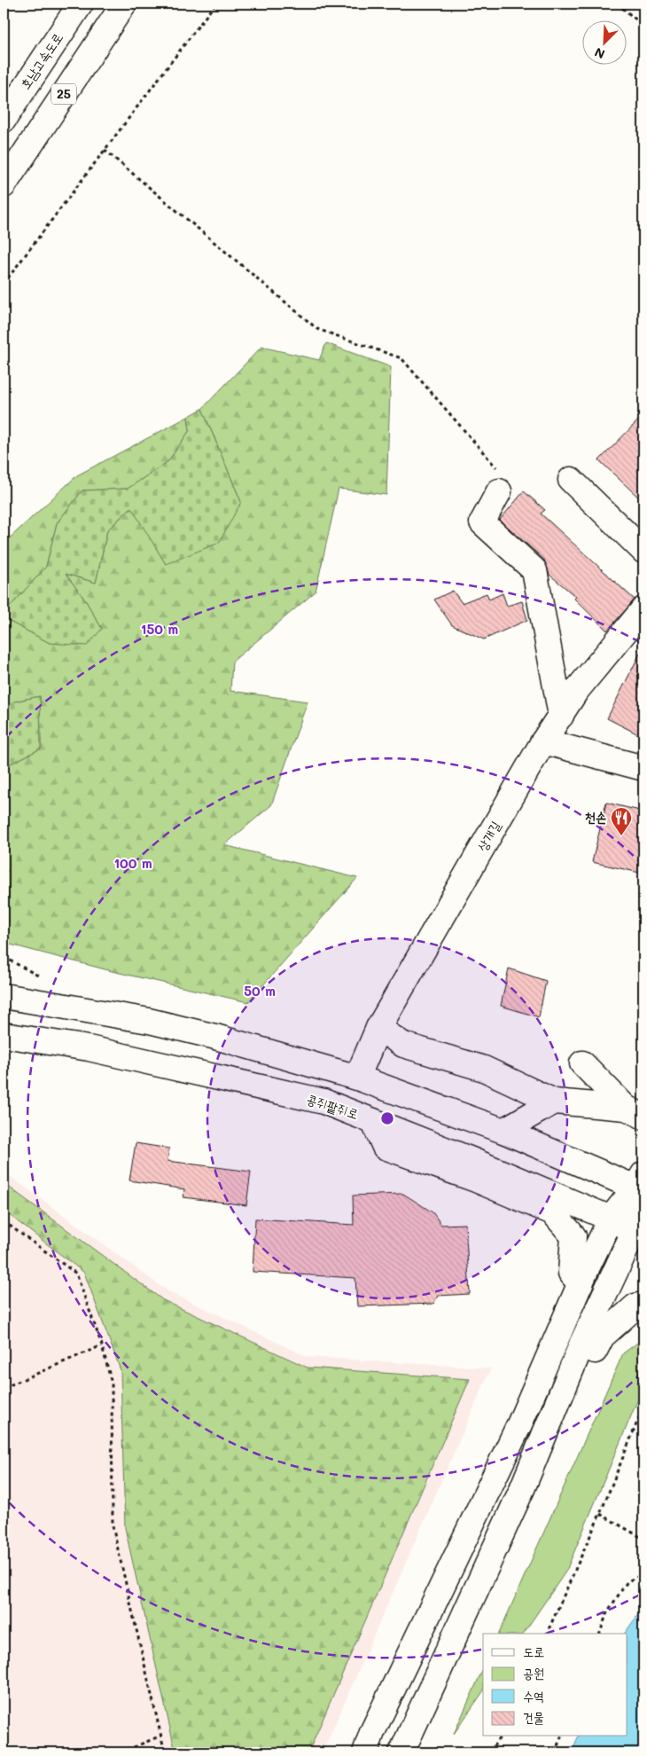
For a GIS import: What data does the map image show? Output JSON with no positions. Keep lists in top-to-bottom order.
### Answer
{
  "streets": {
    "main road": [
      "호남고속도로",
      "25",
      "상개길",
      "콩쥐팥쥐로"
    ]
  },
  "places": {
    "restaurant": ["천손"]
  },
  "legend": [
    "도로",
    "공원",
    "수역",
    "건물"
  ],
  "north": "bottom left",
  "rings": ["150 m", "100 m", "50 m"]
}
